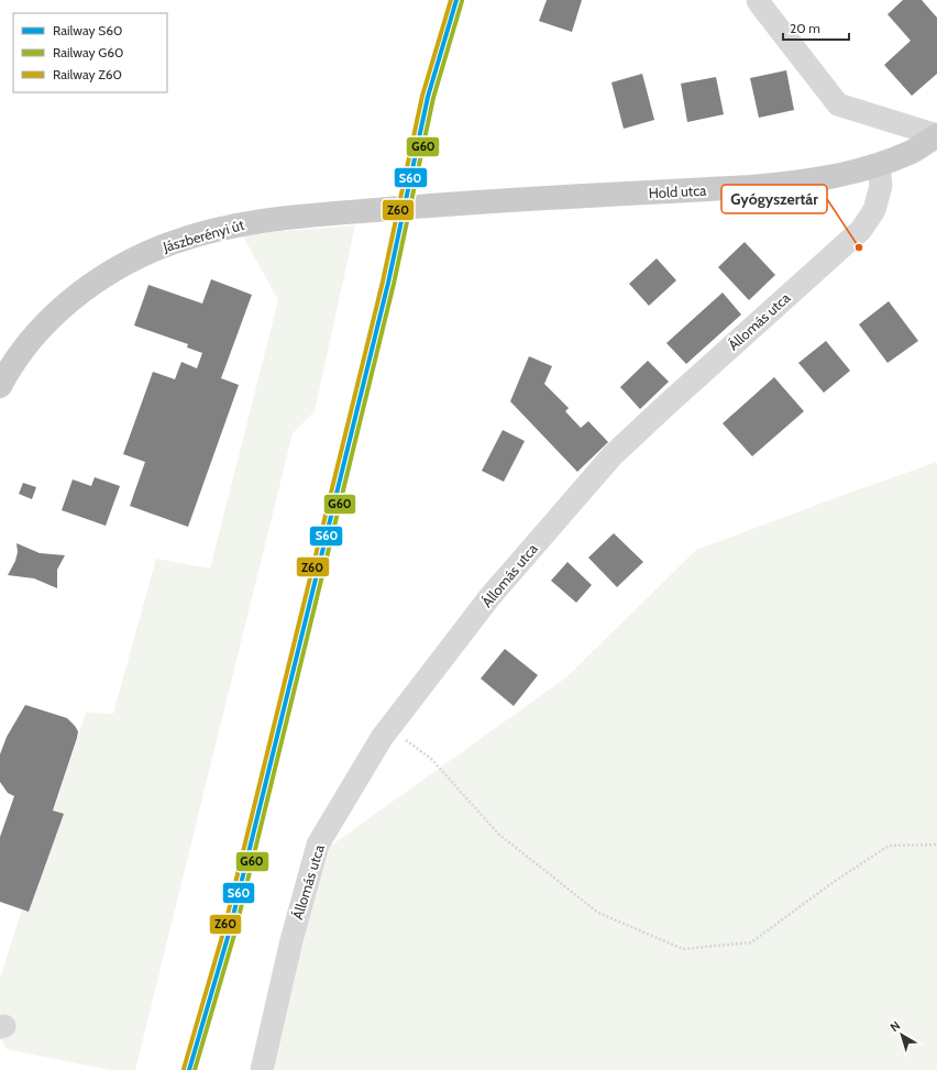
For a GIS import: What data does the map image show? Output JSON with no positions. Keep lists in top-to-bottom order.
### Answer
{
  "streets": {
    "main road": ["Hold utca", "Jászberényi út"],
    "street": ["Állomás utca"]
  },
  "crossings": [
    ["Hold utca", "Jászberényi út"],
    ["Hold utca", "Állomás utca"]
  ],
  "places": ["Gyógyszertár"],
  "lines": ["rail line S60", "rail line Z60", "rail line G60"],
  "legend": ["Railway S60", "Railway G60", "Railway Z60"],
  "scale_bar": "20 m",
  "north": "top left"
}
